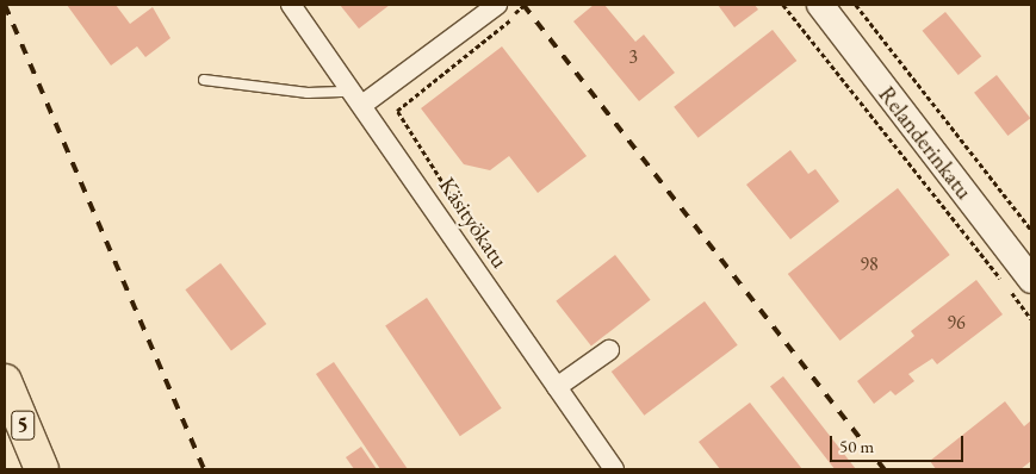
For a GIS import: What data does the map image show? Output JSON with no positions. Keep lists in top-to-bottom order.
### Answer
{
  "streets": {
    "highway": ["5"],
    "main road": ["Relanderinkatu"],
    "street": ["Käsityökatu"]
  },
  "house_numbers": ["3", "98", "96"],
  "scale_bar": "50 m"
}
